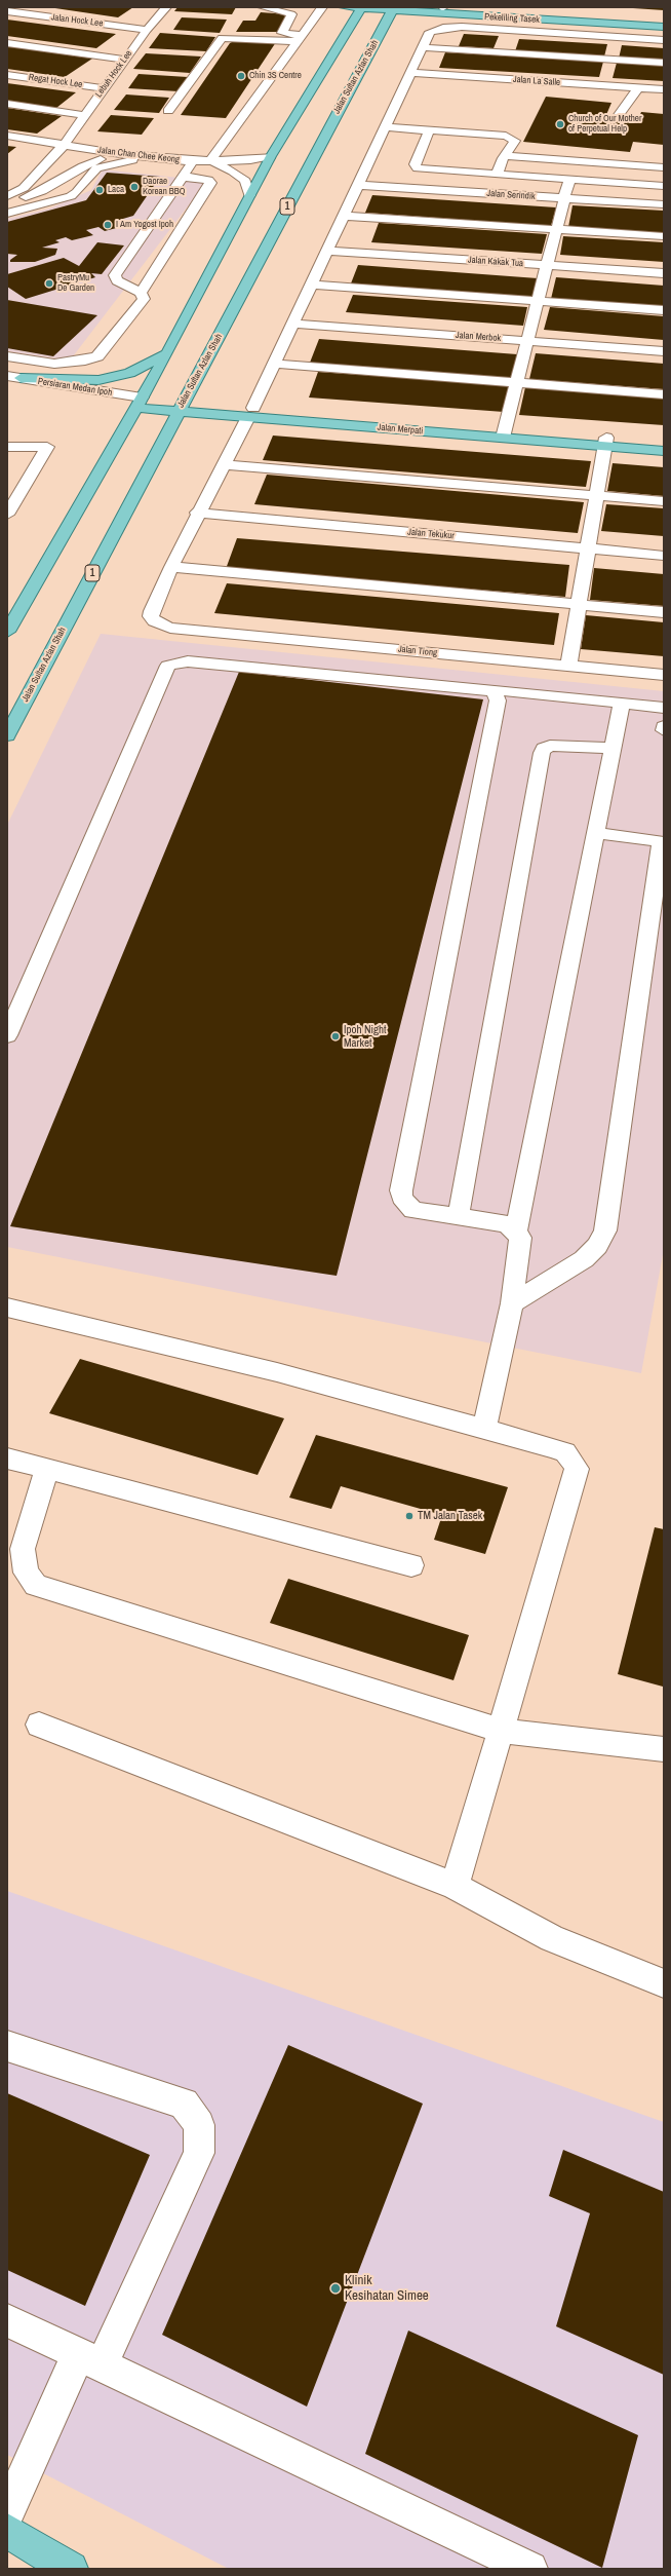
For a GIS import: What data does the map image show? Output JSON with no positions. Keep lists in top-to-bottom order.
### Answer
{
  "streets": {
    "main road": [
      "Pekeliling Tasek",
      "Jalan Sultan Azlan Shah",
      "1",
      "Jalan Merpati"
    ],
    "street": [
      "Jalan Hock Lee",
      "Lebuh Hock Lee",
      "Regat Hock Lee",
      "Jalan La Salle",
      "Jalan Chan Chee Keong",
      "Jalan Serindik",
      "Jalan Kakak Tua",
      "Jalan Merbok",
      "Persiaran Medan Ipoh",
      "Jalan Tekukur",
      "Jalan Tiong"
    ]
  },
  "crossings": [
    ["Pekeliling Tasek", "Jalan Sultan Azlan Shah"],
    ["Jalan Hock Lee", "Lebuh Hock Lee"],
    ["Lebuh Hock Lee", "Regat Hock Lee"],
    ["Lebuh Hock Lee", "Jalan Chan Chee Keong"],
    ["Jalan Sultan Azlan Shah", "Jalan Merpati"],
    ["Persiaran Medan Ipoh", "Jalan Merpati"]
  ],
  "places": [
    "Chin 3S Centre",
    "Church of Our Mother of Perpetual Help",
    "Daorae Korean BBQ",
    "Laca",
    "I Am Yogost Ipoh",
    "PastryMu De Garden",
    "Ipoh Night Market",
    "TM Jalan Tasek",
    "Klinik Kesihatan Simee"
  ]
}
